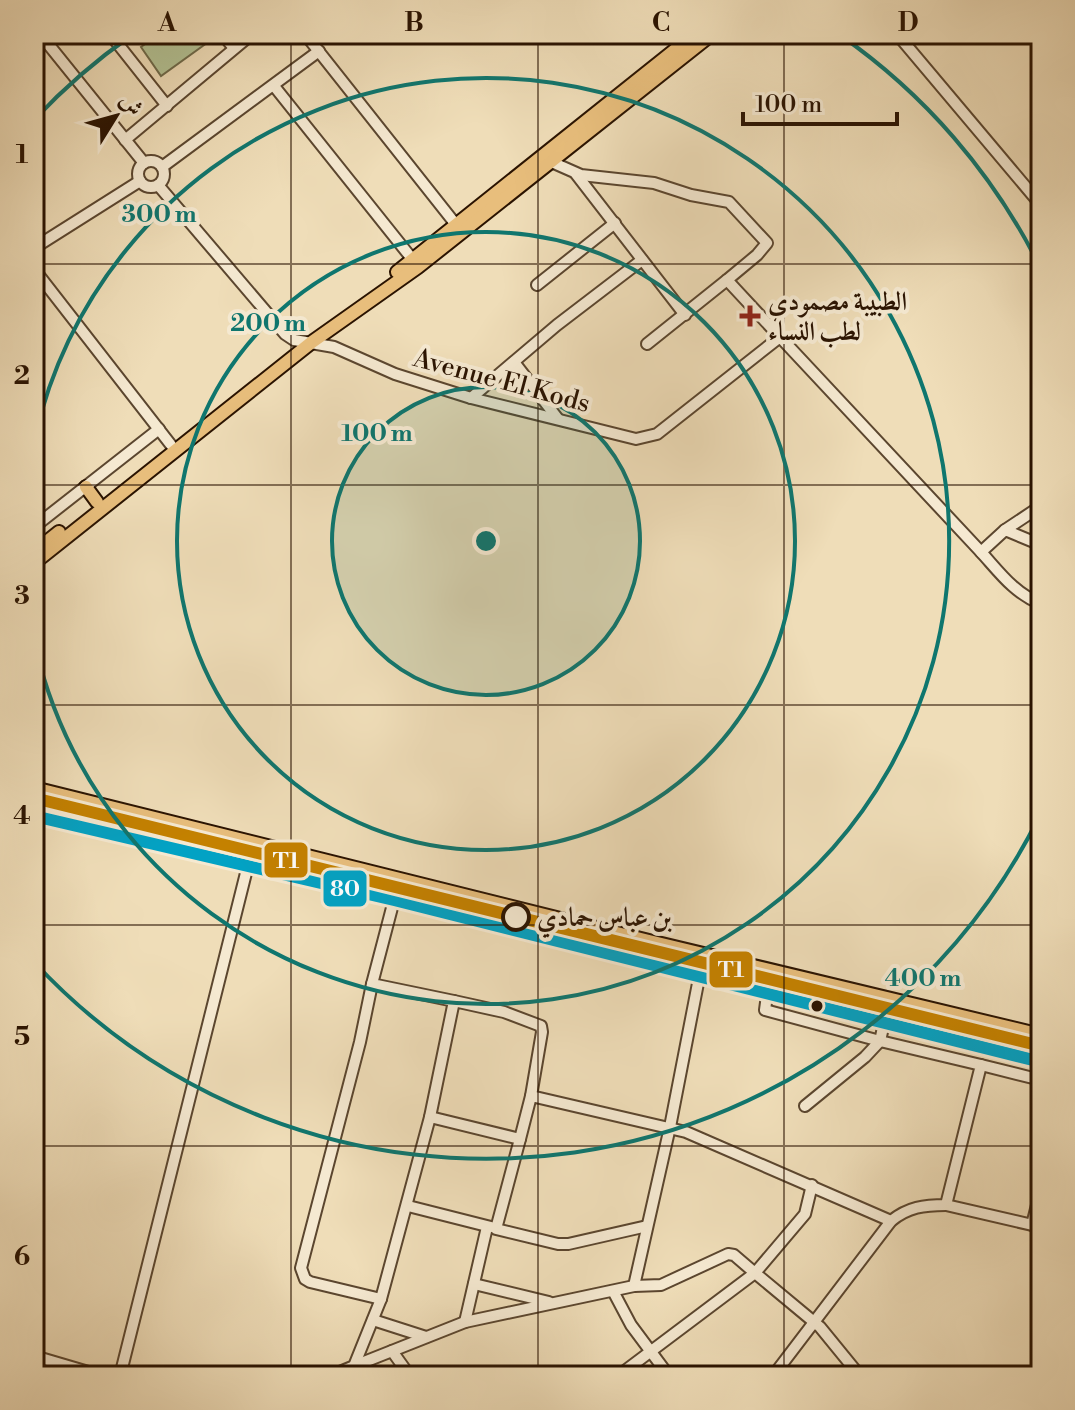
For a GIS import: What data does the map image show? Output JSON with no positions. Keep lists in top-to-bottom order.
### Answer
{
  "streets": {
    "street": ["Avenue El Kods"]
  },
  "places": {
    "health": ["الطبيبة مصمودي لطب النساء"],
    "other": ["بن عباس حمادي"]
  },
  "lines": ["transit line T1", "transit line 80"],
  "scale_bar": "100 m",
  "north": "top right",
  "grid": {
    "columns": [
      "A",
      "B",
      "C",
      "D"
    ],
    "rows": [
      "1",
      "2",
      "3",
      "4",
      "5",
      "6"
    ]
  },
  "rings": [
    "300 m",
    "200 m",
    "100 m",
    "400 m"
  ]
}
